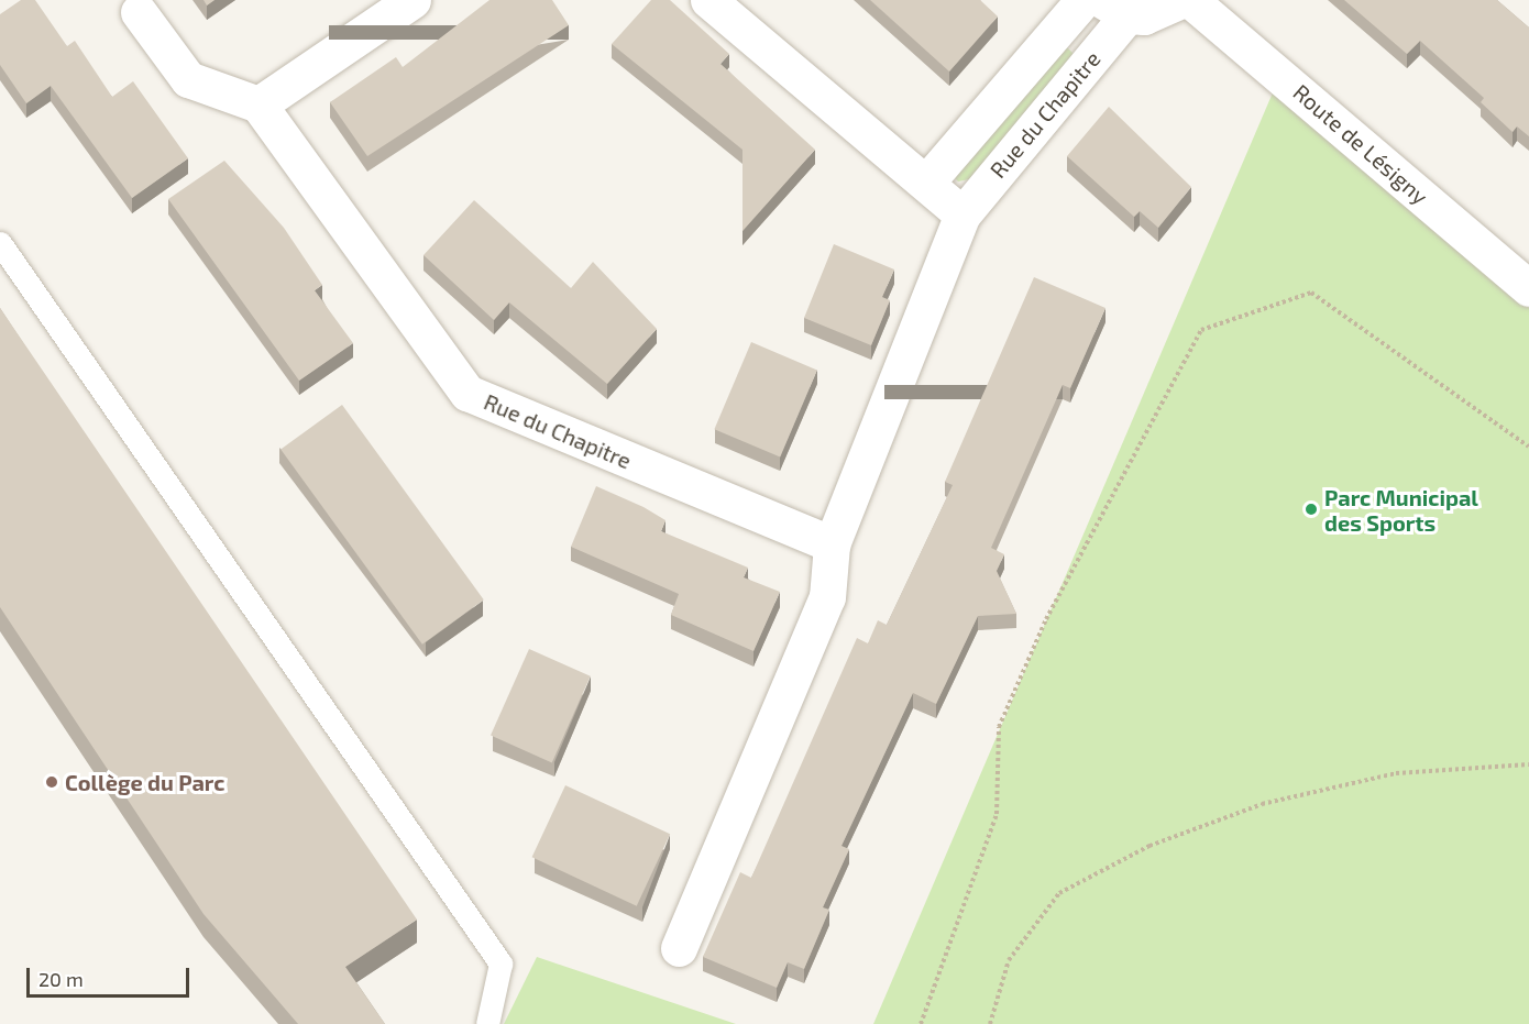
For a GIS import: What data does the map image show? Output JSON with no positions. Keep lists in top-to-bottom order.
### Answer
{
  "streets": {
    "street": ["Rue du Chapitre", "Route de Lésigny"]
  },
  "places": ["Parc Municipal des Sports", "Collège du Parc"],
  "scale_bar": "20 m"
}
